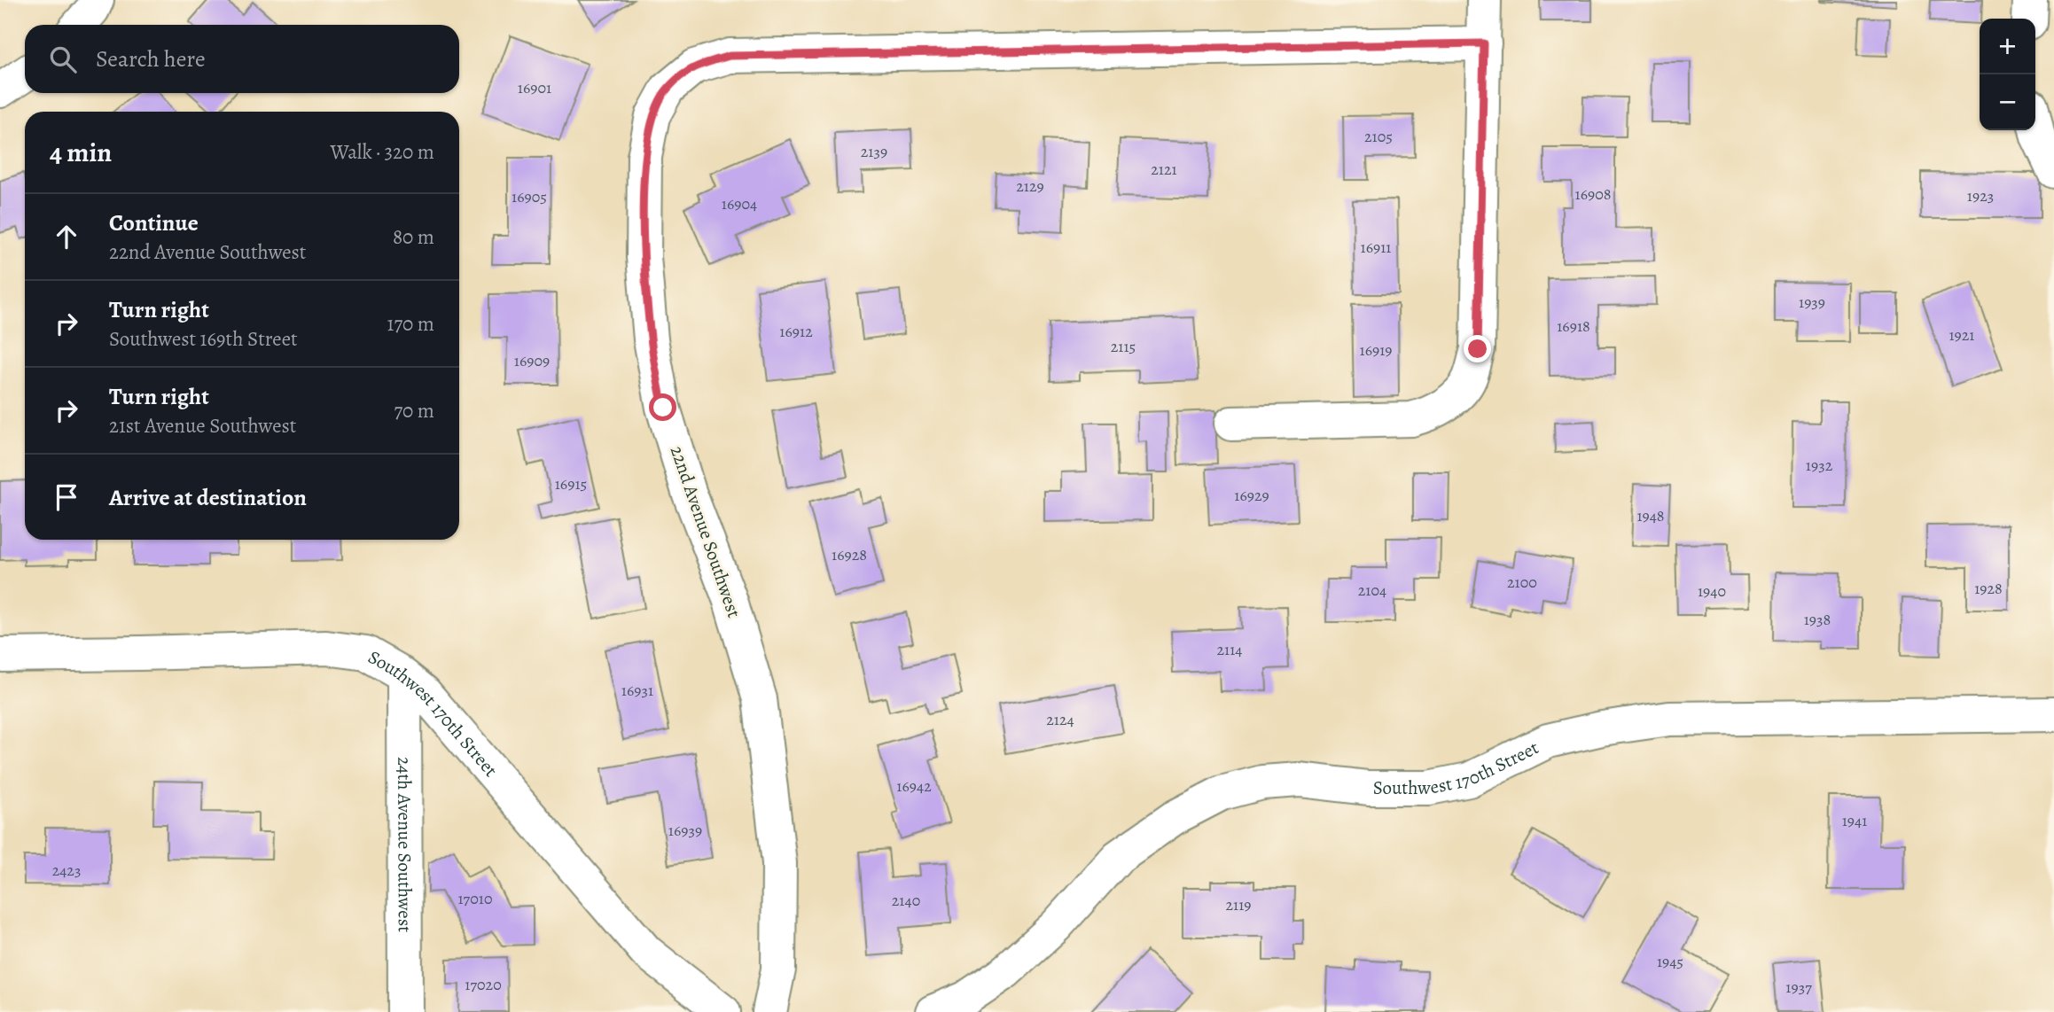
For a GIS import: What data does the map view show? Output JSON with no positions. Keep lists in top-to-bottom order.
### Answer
{
  "streets": {
    "street": ["22nd Avenue Southwest", "Southwest 170th Street", "24th Avenue Southwest"]
  },
  "crossings": [
    ["Southwest 170th Street", "24th Avenue Southwest"]
  ],
  "house_numbers": [
    "16901",
    "2105",
    "2139",
    "2121",
    "2129",
    "16908",
    "1923",
    "16905",
    "16904",
    "16911",
    "1939",
    "16918",
    "16912",
    "1921",
    "2115",
    "16919",
    "16909",
    "1932",
    "16915",
    "16929",
    "1948",
    "16928",
    "2100",
    "1928",
    "2104",
    "1940",
    "1938",
    "2114",
    "16931",
    "2124",
    "16942",
    "1941",
    "16939",
    "2423",
    "17010",
    "2140",
    "2119",
    "1945",
    "17020",
    "1937"
  ],
  "page": {
    "map_buttons": ["+", "−"],
    "search": "Search here",
    "heading": ["4 min", "Walk · 320 m"],
    "list": [
      ["Continue", "22nd Avenue Southwest", "80 m"],
      ["Turn right", "Southwest 169th Street", "170 m"],
      ["Turn right", "21st Avenue Southwest", "70 m"],
      "Arrive at destination"
    ]
  }
}
